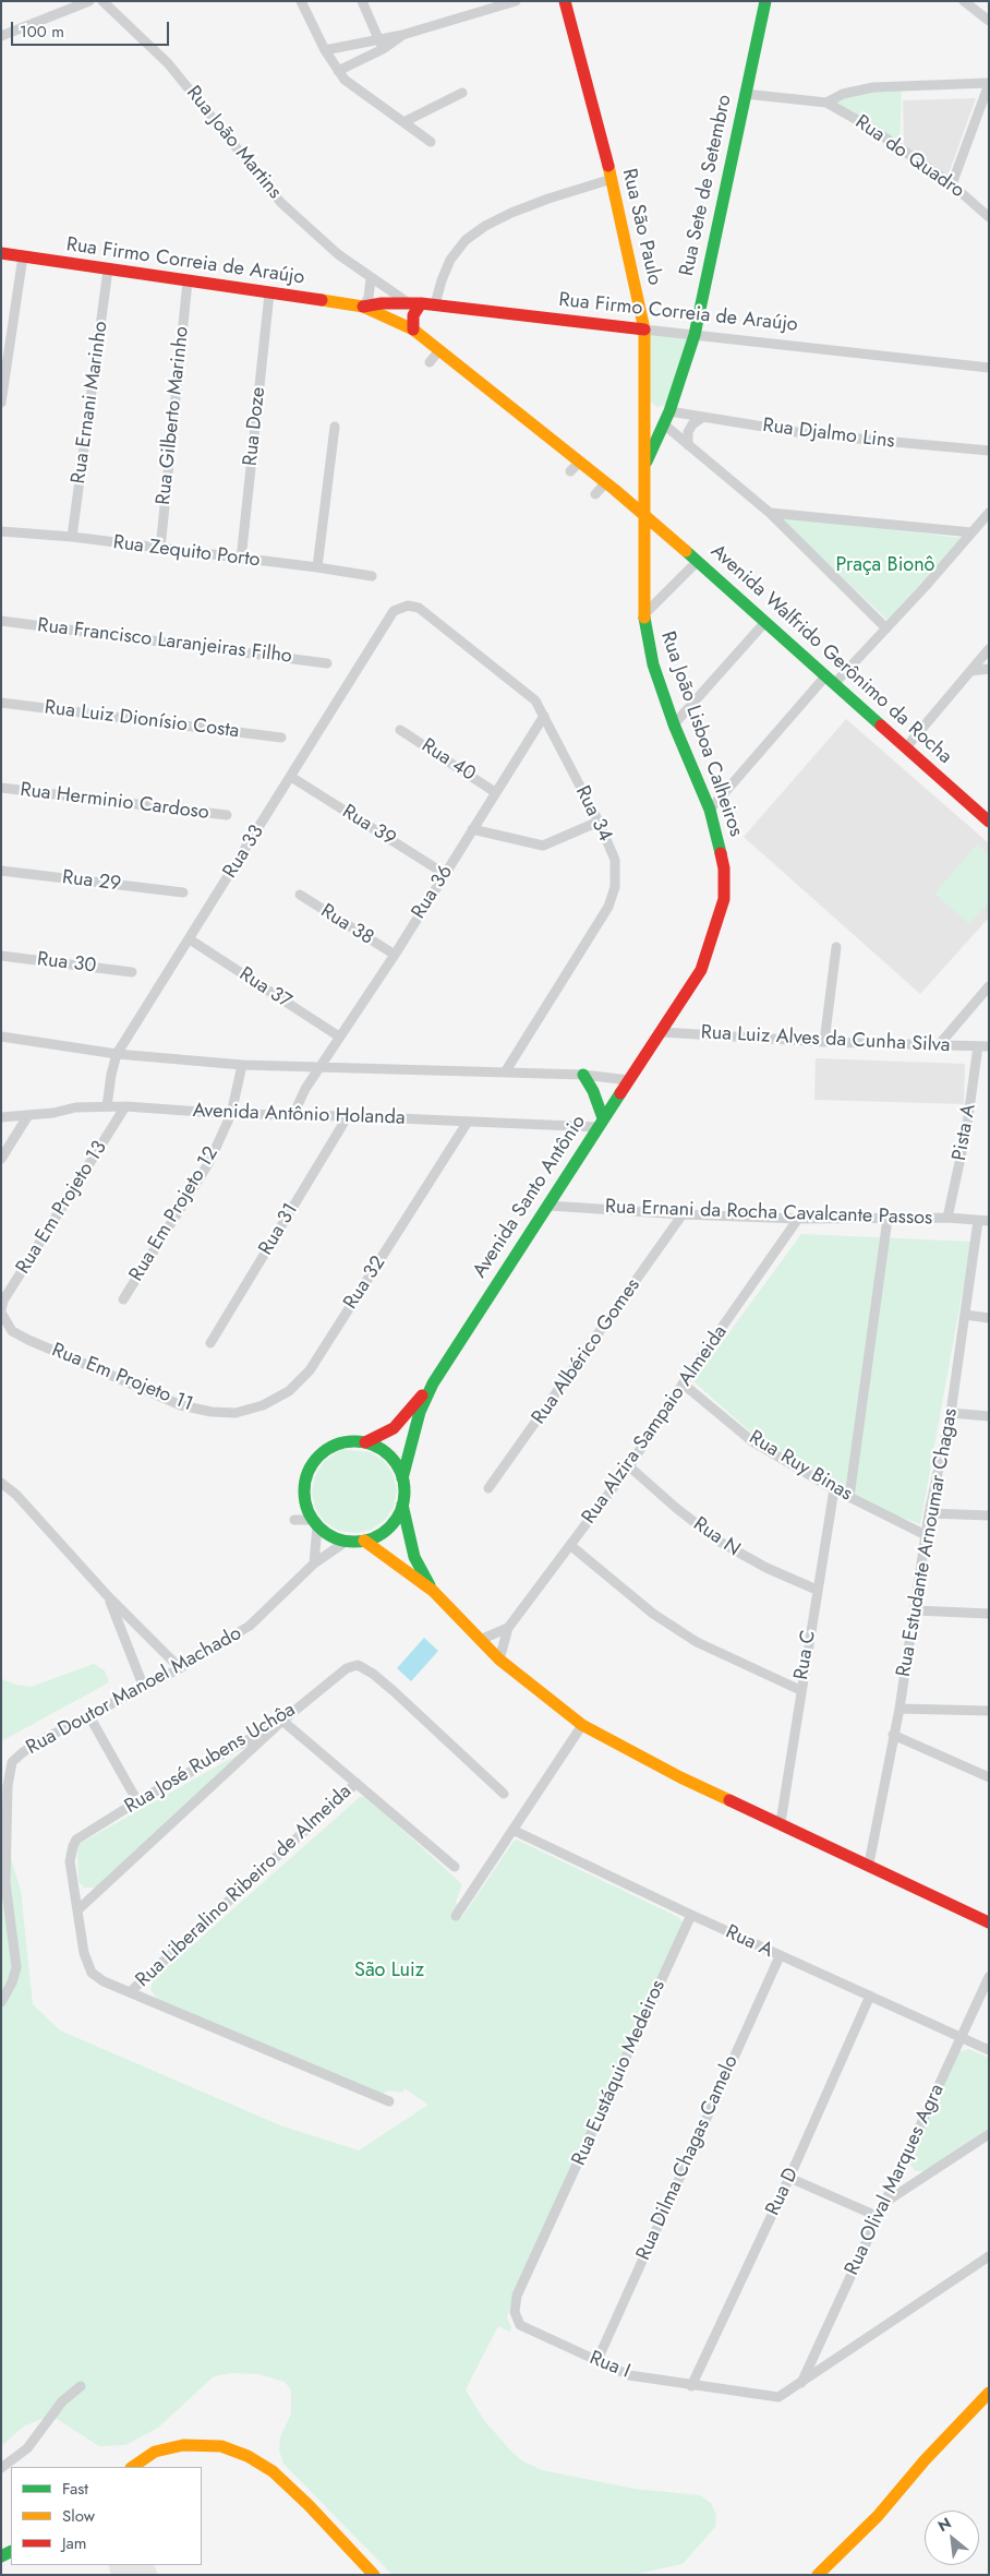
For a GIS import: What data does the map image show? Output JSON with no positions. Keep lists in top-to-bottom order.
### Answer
{
  "streets": {
    "street": [
      "Rua João Martins",
      "Rua do Quadro",
      "Rua Sete de Setembro",
      "Rua São Paulo",
      "Rua Firmo Correia de Araújo",
      "Rua Ernani Marinho",
      "Rua Gilberto Marinho",
      "Rua Doze",
      "Rua Djalmo Lins",
      "Rua Zequito Porto",
      "Rua Francisco Laranjeiras Filho",
      "Avenida Walfrido Gerônimo da Rocha",
      "Rua Luiz Dionísio Costa",
      "Rua João Lisboa Calheiros",
      "Rua 40",
      "Rua Herminio Cardoso",
      "Rua 34",
      "Rua 39",
      "Rua 33",
      "Rua 29",
      "Rua 36",
      "Rua 38",
      "Rua 30",
      "Rua 37",
      "Rua Luiz Alves da Cunha Silva",
      "Avenida Antônio Holanda",
      "Pista A",
      "Avenida Santo Antônio",
      "Rua Em Projeto 13",
      "Rua Ernani da Rocha Cavalcante Passos",
      "Rua Em Projeto 12",
      "Rua 31",
      "Rua 32",
      "Rua Albérico Gomes",
      "Rua Em Projeto 11",
      "Rua Alzira Sampaio Almeida",
      "Rua Ruy Binas",
      "Rua N",
      "Rua Estudante Arnoumar Chagas",
      "Rua C",
      "Rua Doutor Manoel Machado",
      "Rua José Rubens Uchôa",
      "Rua Liberalino Ribeiro de Almeida",
      "Rua A",
      "Rua Eustáquio Medeiros",
      "Rua Dilma Chagas Camelo",
      "Rua Olival Marques Agra",
      "Rua D",
      "Rua I"
    ]
  },
  "crossings": [
    ["Rua João Martins", "Rua Firmo Correia de Araújo"],
    ["Rua Sete de Setembro", "Rua São Paulo"],
    ["Rua Sete de Setembro", "Rua Firmo Correia de Araújo"],
    ["Rua Sete de Setembro", "Rua Djalmo Lins"],
    ["Rua Sete de Setembro", "Rua João Lisboa Calheiros"],
    ["Rua São Paulo", "Rua Firmo Correia de Araújo"],
    ["Rua São Paulo", "Rua João Lisboa Calheiros"],
    ["Rua Firmo Correia de Araújo", "Rua Ernani Marinho"],
    ["Rua Firmo Correia de Araújo", "Rua Gilberto Marinho"],
    ["Rua Firmo Correia de Araújo", "Rua Doze"],
    ["Rua Firmo Correia de Araújo", "Avenida Walfrido Gerônimo da Rocha"],
    ["Rua Firmo Correia de Araújo", "Rua João Lisboa Calheiros"],
    ["Rua Ernani Marinho", "Rua Zequito Porto"],
    ["Rua Gilberto Marinho", "Rua Zequito Porto"],
    ["Rua Doze", "Rua Zequito Porto"],
    ["Avenida Walfrido Gerônimo da Rocha", "Rua João Lisboa Calheiros"],
    ["Rua João Lisboa Calheiros", "Rua Luiz Alves da Cunha Silva"],
    ["Rua João Lisboa Calheiros", "Avenida Santo Antônio"],
    ["Rua 40", "Rua 36"],
    ["Rua 34", "Rua 33"],
    ["Rua 34", "Rua 36"],
    ["Rua 39", "Rua 33"],
    ["Rua 39", "Rua 36"],
    ["Rua 33", "Rua 37"],
    ["Rua 33", "Avenida Antônio Holanda"],
    ["Rua 36", "Rua 38"],
    ["Rua 36", "Rua 37"],
    ["Rua 36", "Avenida Antônio Holanda"],
    ["Rua Luiz Alves da Cunha Silva", "Pista A"],
    ["Rua Luiz Alves da Cunha Silva", "Avenida Santo Antônio"],
    ["Avenida Antônio Holanda", "Avenida Santo Antônio"],
    ["Avenida Antônio Holanda", "Rua Em Projeto 13"],
    ["Avenida Antônio Holanda", "Rua Em Projeto 12"],
    ["Avenida Antônio Holanda", "Rua 31"],
    ["Avenida Antônio Holanda", "Rua 32"],
    ["Pista A", "Rua Ernani da Rocha Cavalcante Passos"],
    ["Avenida Santo Antônio", "Rua Ernani da Rocha Cavalcante Passos"],
    ["Avenida Santo Antônio", "Rua Doutor Manoel Machado"],
    ["Rua Em Projeto 13", "Rua Em Projeto 11"],
    ["Rua Ernani da Rocha Cavalcante Passos", "Rua Albérico Gomes"],
    ["Rua Ernani da Rocha Cavalcante Passos", "Rua Alzira Sampaio Almeida"],
    ["Rua Ernani da Rocha Cavalcante Passos", "Rua Estudante Arnoumar Chagas"],
    ["Rua 32", "Rua Em Projeto 11"],
    ["Rua Alzira Sampaio Almeida", "Rua Ruy Binas"],
    ["Rua Alzira Sampaio Almeida", "Rua N"],
    ["Rua Ruy Binas", "Rua Estudante Arnoumar Chagas"],
    ["Rua Ruy Binas", "Rua C"],
    ["Rua N", "Rua C"],
    ["Rua A", "Rua Eustáquio Medeiros"],
    ["Rua A", "Rua Dilma Chagas Camelo"],
    ["Rua A", "Rua Olival Marques Agra"],
    ["Rua A", "Rua D"],
    ["Rua Eustáquio Medeiros", "Rua I"],
    ["Rua Dilma Chagas Camelo", "Rua I"],
    ["Rua Olival Marques Agra", "Rua I"],
    ["Rua D", "Rua I"]
  ],
  "parks": ["Praça Bionô", "São Luiz"],
  "legend": ["Fast", "Slow", "Jam"],
  "scale_bar": "100 m",
  "north": "top left"
}
